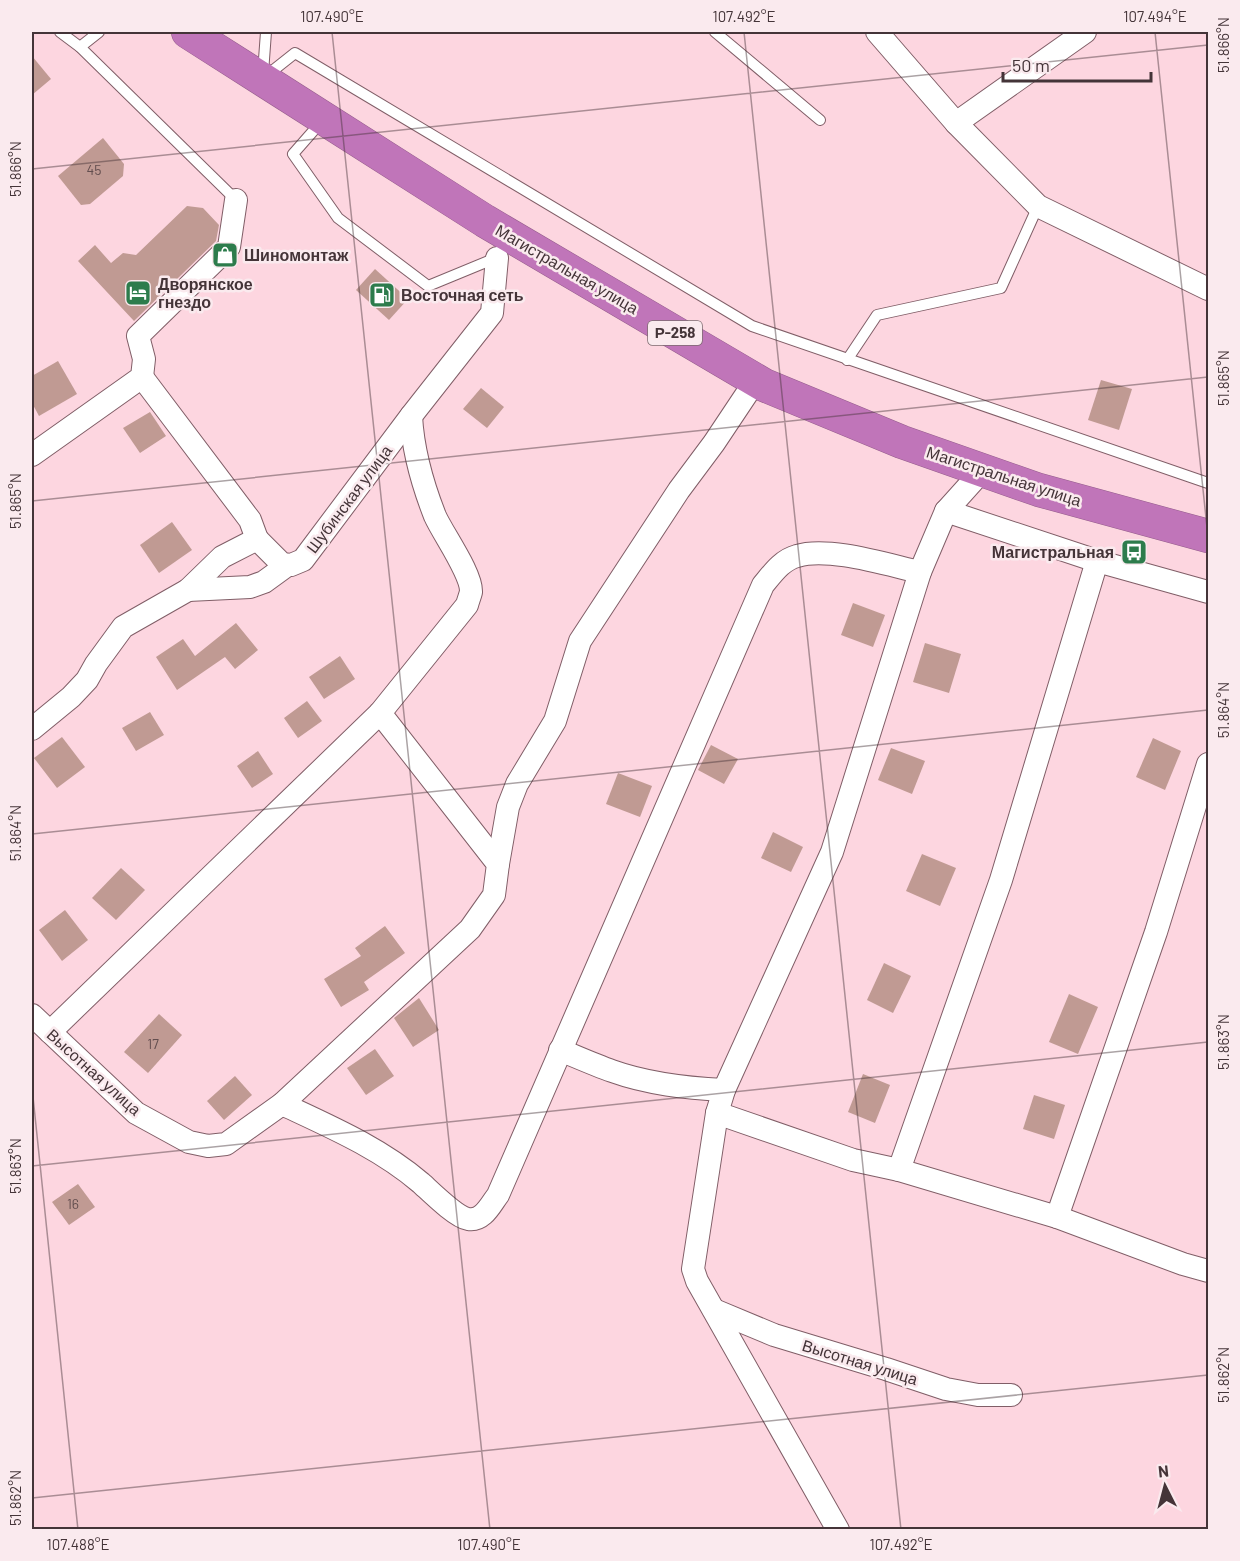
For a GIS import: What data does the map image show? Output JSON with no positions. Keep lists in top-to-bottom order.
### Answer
{
  "streets": {
    "highway": ["Магистральная улица", "Р-258"],
    "street": ["Шубинская улица", "Высотная улица"]
  },
  "crossings": [
    ["Магистральная улица", "Шубинская улица"]
  ],
  "places": {
    "shop": ["Шиномонтаж"],
    "hotel": ["Дворянское гнездо"],
    "fuel station": ["Восточная сеть"],
    "bus stop": ["Магистральная"]
  },
  "house_numbers": ["45", "17", "16"],
  "scale_bar": "50 m",
  "north": "top",
  "coordinates": [
    "107.490°E",
    "107.492°E",
    "107.494°E",
    "51.866°N",
    "51.865°N",
    "51.864°N",
    "51.863°N",
    "51.862°N",
    "107.488°E"
  ]
}
